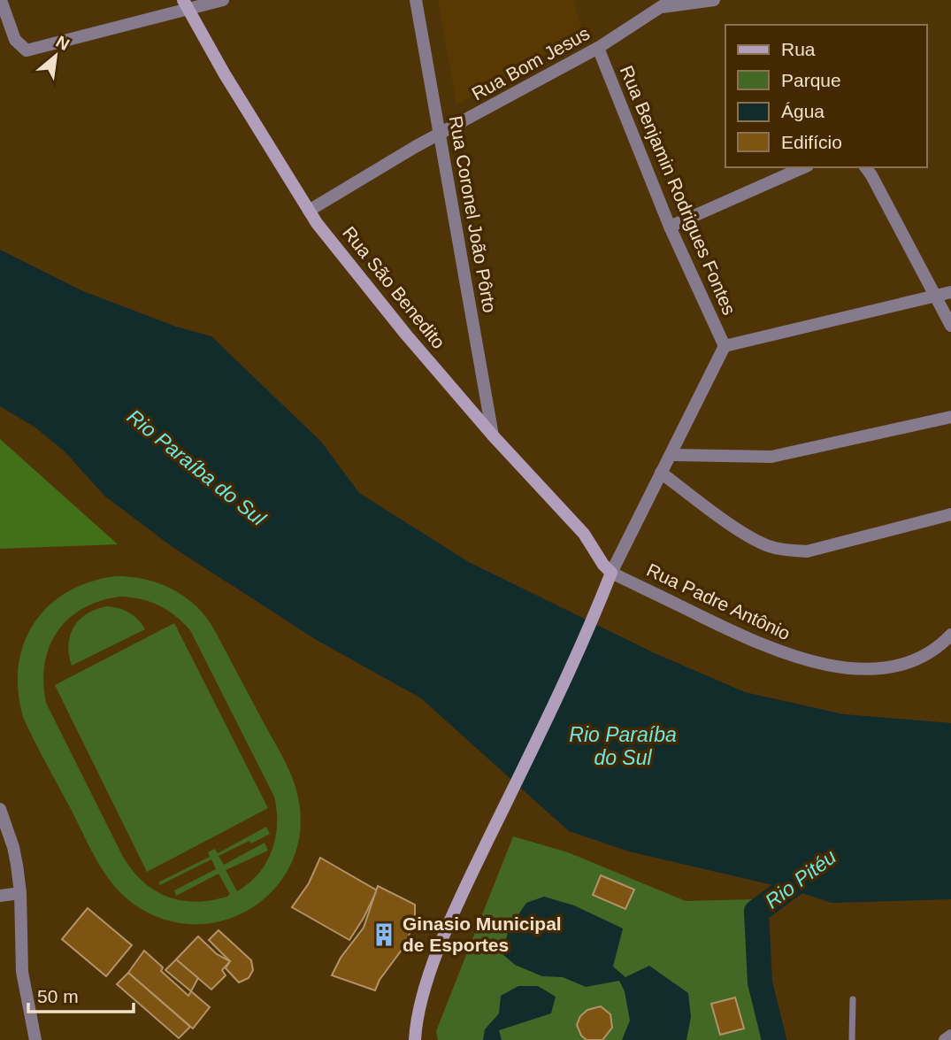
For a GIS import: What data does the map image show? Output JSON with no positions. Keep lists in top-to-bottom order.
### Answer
{
  "streets": {
    "main road": ["Rua São Benedito"],
    "street": [
      "Rua Bom Jesus",
      "Rua Benjamin Rodrigues Fontes",
      "Rua Coronel João Pôrto",
      "Rua Padre Antônio"
    ]
  },
  "crossings": [
    ["Rua Bom Jesus", "Rua Benjamin Rodrigues Fontes"],
    ["Rua Bom Jesus", "Rua Coronel João Pôrto"],
    ["Rua Bom Jesus", "Rua São Benedito"],
    ["Rua Coronel João Pôrto", "Rua São Benedito"],
    ["Rua São Benedito", "Rua Padre Antônio"]
  ],
  "water": ["Rio Paraíba do Sul", "Rio Pitéu"],
  "places": {
    "building": ["Ginasio Municipal de Esportes"]
  },
  "legend": [
    "Rua",
    "Parque",
    "Água",
    "Edifício"
  ],
  "scale_bar": "50 m",
  "north": "top right"
}
